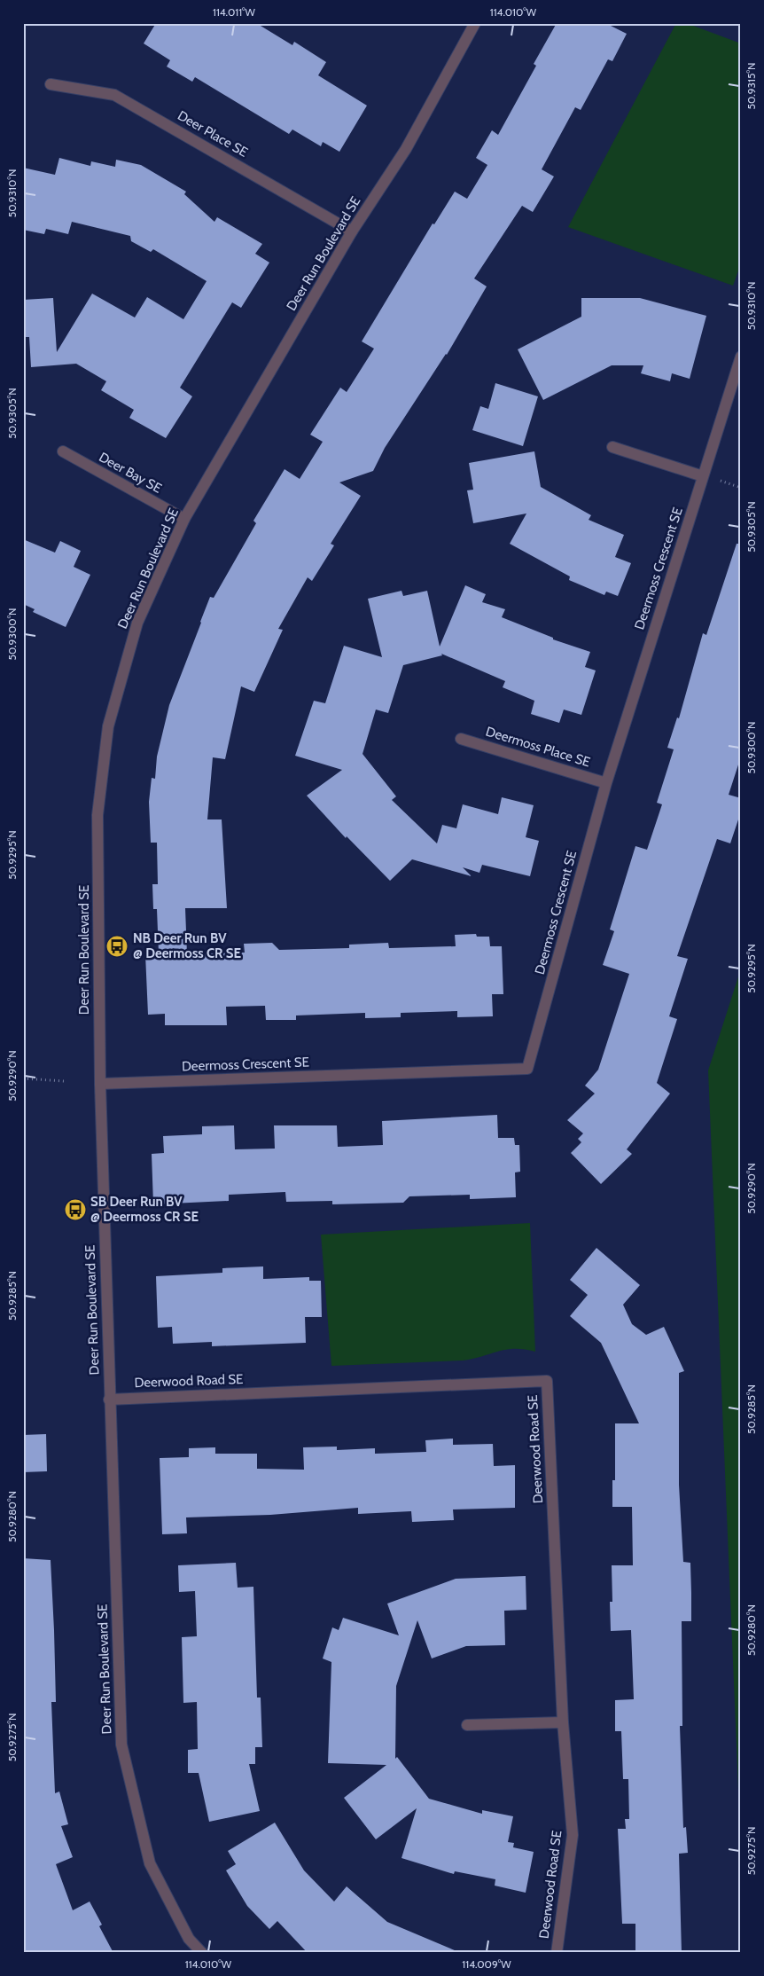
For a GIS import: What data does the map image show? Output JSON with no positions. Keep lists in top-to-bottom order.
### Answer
{
  "streets": {
    "street": [
      "Deer Place SE",
      "Deer Run Boulevard SE",
      "Deer Bay SE",
      "Deermoss Crescent SE",
      "Deermoss Place SE",
      "Deerwood Road SE"
    ]
  },
  "crossings": [
    ["Deer Place SE", "Deer Run Boulevard SE"],
    ["Deer Run Boulevard SE", "Deer Bay SE"],
    ["Deer Run Boulevard SE", "Deermoss Crescent SE"],
    ["Deer Run Boulevard SE", "Deerwood Road SE"],
    ["Deermoss Crescent SE", "Deermoss Place SE"]
  ],
  "places": {
    "bus stop": ["NB Deer Run BV @ Deermoss CR SE", "SB Deer Run BV @ Deermoss CR SE"]
  },
  "coordinates": [
    "114.011°W",
    "114.010°W",
    "50.9315°N",
    "50.9310°N",
    "50.9305°N",
    "50.9300°N",
    "50.9295°N",
    "50.9290°N",
    "50.9285°N",
    "50.9280°N",
    "50.9275°N",
    "114.009°W"
  ]
}
